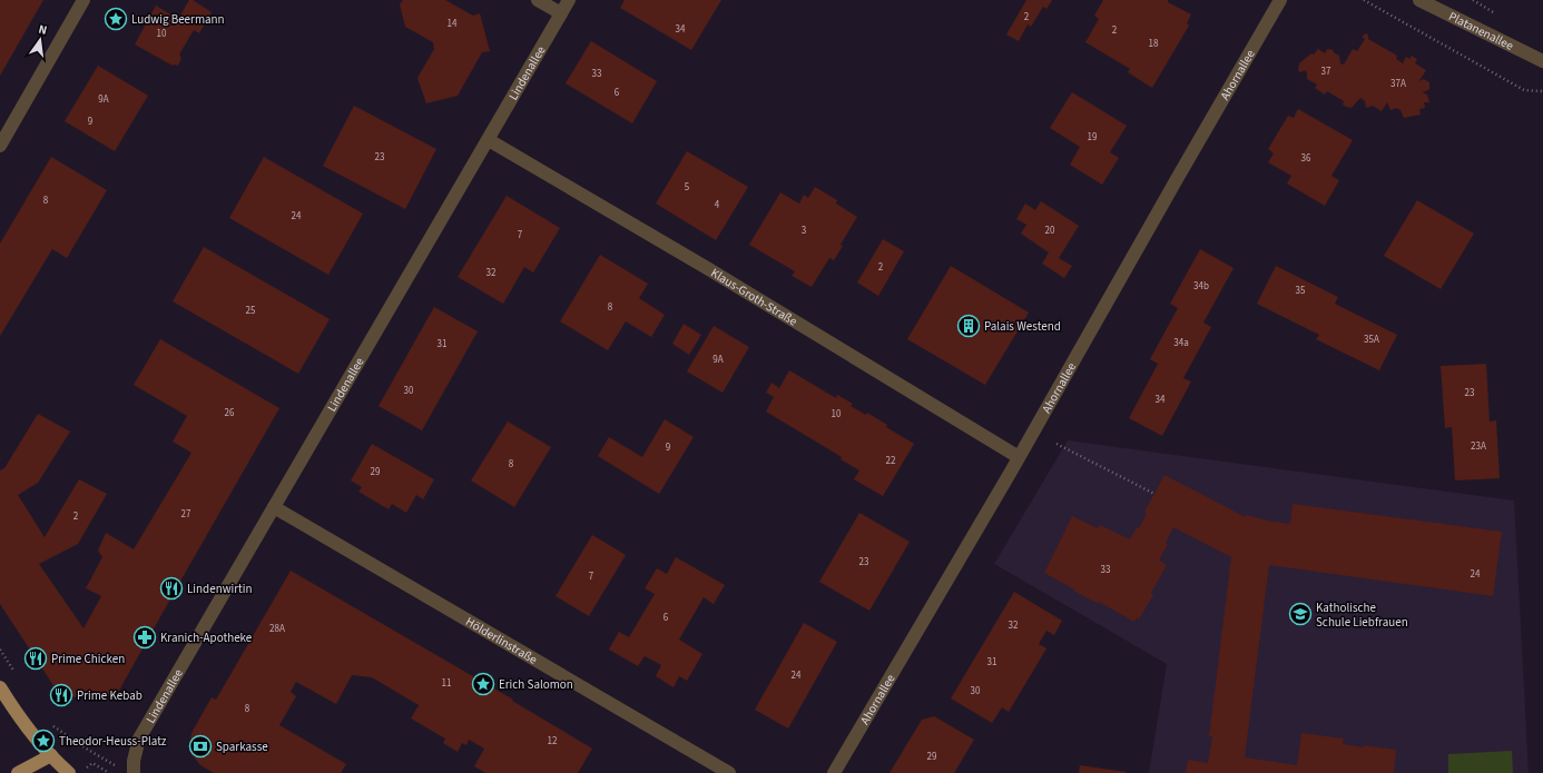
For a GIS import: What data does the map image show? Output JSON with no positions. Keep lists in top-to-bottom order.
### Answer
{
  "streets": {
    "street": [
      "Platanenallee",
      "Lindenallee",
      "Ahornallee",
      "Klaus-Groth-Straße",
      "Hölderlinstraße"
    ]
  },
  "crossings": [
    ["Lindenallee", "Klaus-Groth-Straße"],
    ["Lindenallee", "Hölderlinstraße"],
    ["Ahornallee", "Klaus-Groth-Straße"]
  ],
  "places": {
    "place": ["Ludwig Beermann", "Erich Salomon", "Theodor-Heuss-Platz"],
    "building": ["Palais Westend"],
    "restaurant": ["Lindenwirtin", "Prime Chicken", "Prime Kebab"],
    "school or university": ["Katholische Schule Liebfrauen"],
    "pharmacy": ["Kranich-Apotheke"],
    "bank": ["Sparkasse"]
  },
  "house_numbers": [
    "2",
    "14",
    "34",
    "2",
    "10",
    "18",
    "37",
    "33",
    "37A",
    "6",
    "9A",
    "9",
    "19",
    "23",
    "36",
    "5",
    "8",
    "4",
    "24",
    "3",
    "20",
    "7",
    "2",
    "32",
    "34b",
    "35",
    "8",
    "25",
    "35A",
    "34a",
    "31",
    "9A",
    "30",
    "23",
    "34",
    "26",
    "10",
    "23A",
    "9",
    "22",
    "8",
    "29",
    "27",
    "2",
    "23",
    "33",
    "24",
    "7",
    "6",
    "32",
    "28A",
    "31",
    "24",
    "11",
    "30",
    "8",
    "12",
    "29"
  ],
  "north": "top"
}
